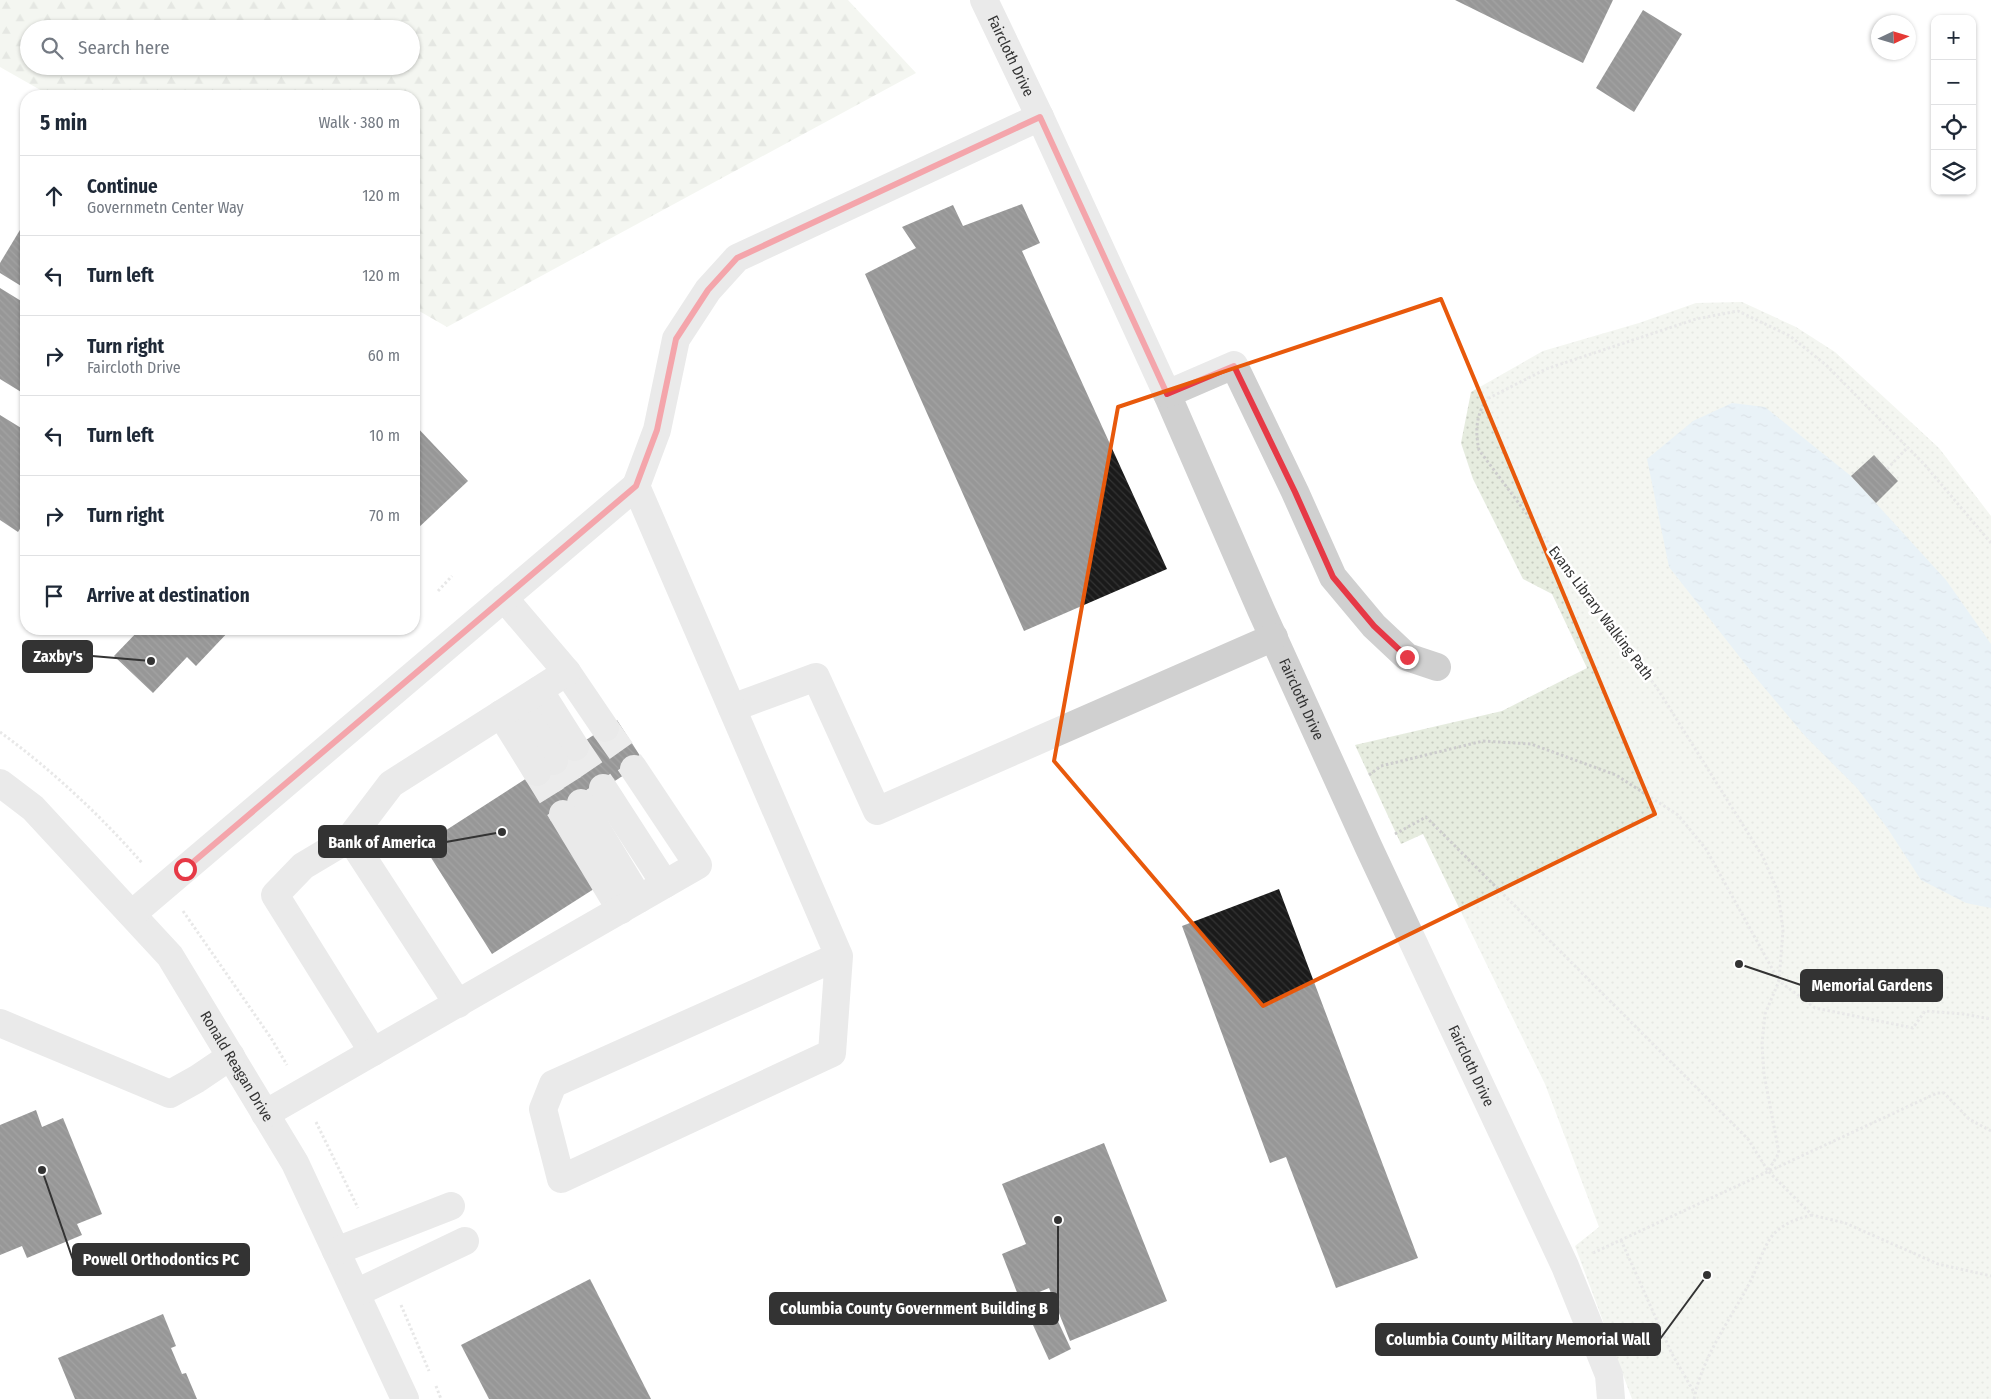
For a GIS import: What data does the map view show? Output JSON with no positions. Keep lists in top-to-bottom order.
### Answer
{
  "streets": {
    "street": ["Faircloth Drive", "Ronald Reagan Drive"],
    "path": ["Evans Library Walking Path"]
  },
  "places": [
    "Zaxby's",
    "Bank of America",
    "Memorial Gardens",
    "Powell Orthodontics PC",
    "Columbia County Government Building B",
    "Columbia County Military Memorial Wall"
  ],
  "north": "right",
  "page": {
    "map_buttons": ["+", "−"],
    "search": "Search here",
    "heading": ["5 min", "Walk · 380 m"],
    "list": [
      ["Continue", "Governmetn Center Way", "120 m"],
      ["Turn left", "120 m"],
      ["Turn right", "Faircloth Drive", "60 m"],
      ["Turn left", "10 m"],
      ["Turn right", "70 m"],
      "Arrive at destination"
    ]
  }
}
